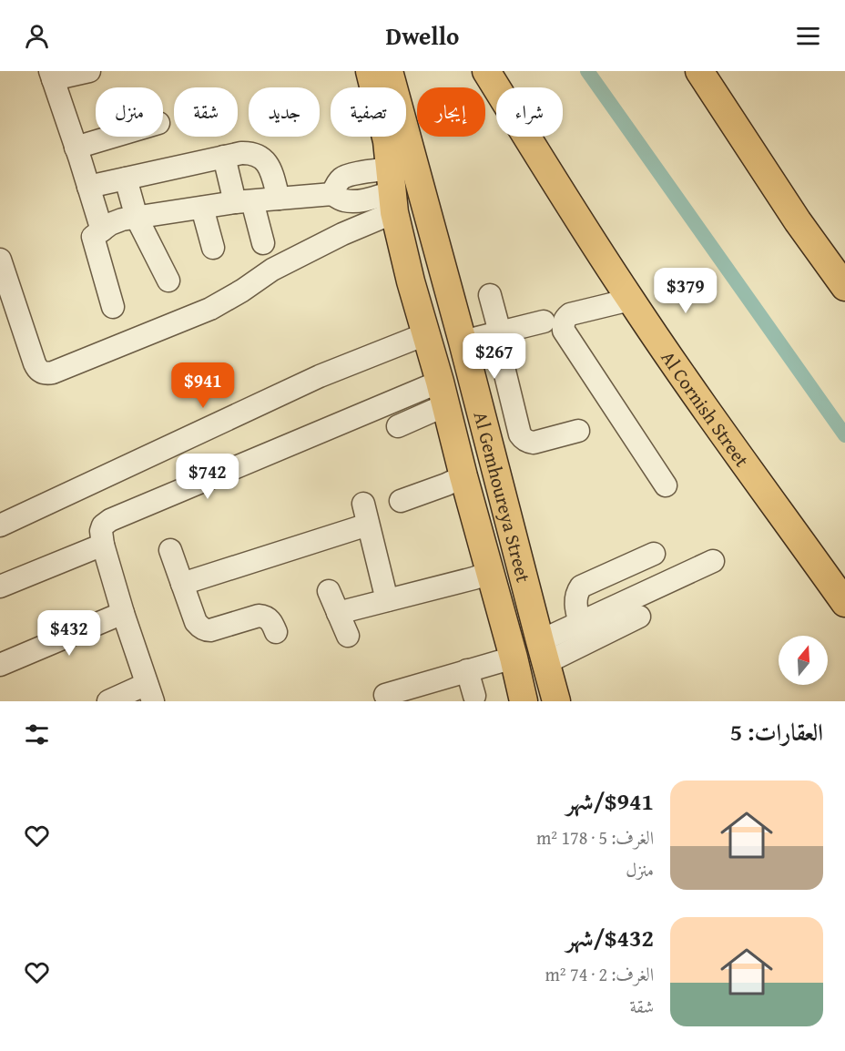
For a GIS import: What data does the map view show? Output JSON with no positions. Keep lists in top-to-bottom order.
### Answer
{
  "streets": {
    "main road": ["Al Cornish Street", "Al Gemhoureya Street"]
  },
  "north": "top",
  "page": {
    "header": "Dwello",
    "chip": [
      "شراء",
      "إيجار",
      "تصفية",
      "جديد",
      "شقة",
      "منزل"
    ],
    "price": [
      "$379",
      "$267",
      "$941",
      "$742",
      "$432"
    ],
    "heading": "العقارات: 5",
    "list": [
      {
        "name": "$941/شهر",
        "note": "الغرف: 5 · 178 m² · منزل"
      },
      {
        "name": "$432/شهر",
        "note": "الغرف: 2 · 74 m² · شقة"
      }
    ]
  }
}
